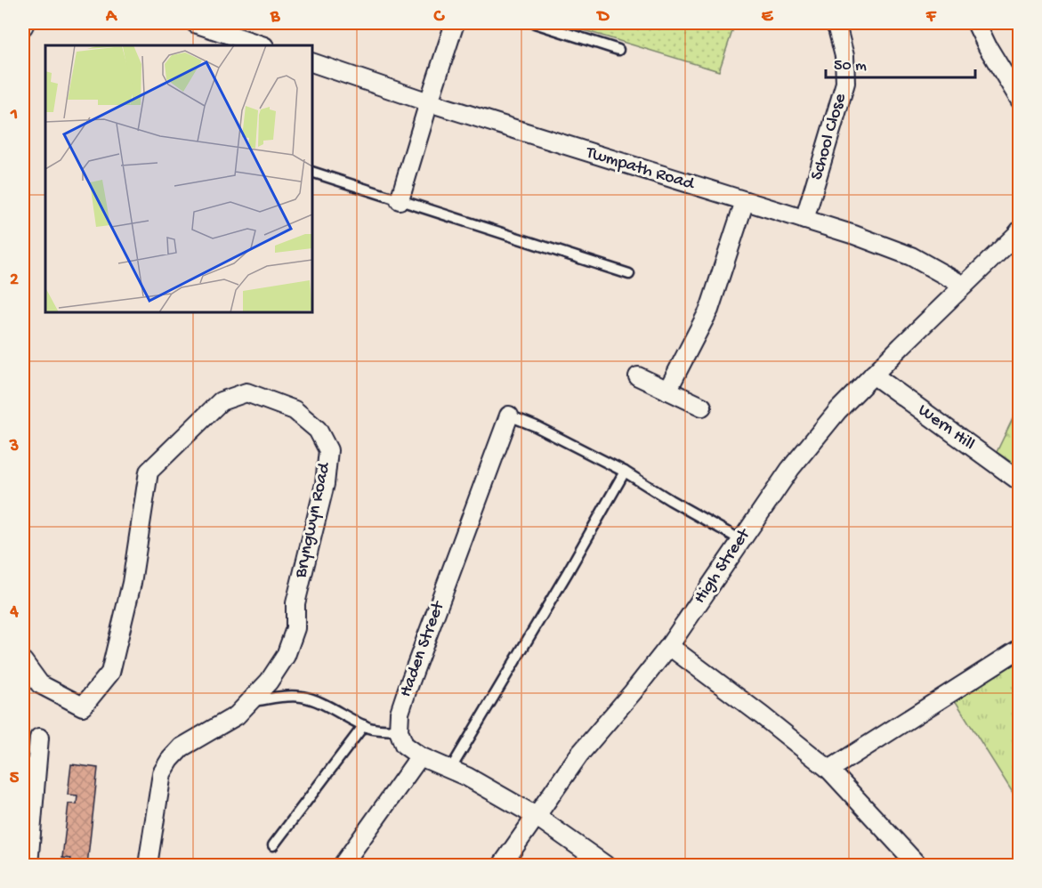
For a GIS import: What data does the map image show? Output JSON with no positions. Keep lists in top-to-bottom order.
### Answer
{
  "streets": {
    "street": [
      "School Close",
      "Twmpath Road",
      "Wern Hill",
      "Bryngwyn Road",
      "High Street",
      "Haden Street"
    ]
  },
  "crossings": [
    ["School Close", "Twmpath Road"],
    ["Twmpath Road", "High Street"],
    ["Wern Hill", "High Street"]
  ],
  "scale_bar": "50 m",
  "grid": {
    "columns": [
      "A",
      "B",
      "C",
      "D",
      "E",
      "F"
    ],
    "rows": [
      "1",
      "2",
      "3",
      "4",
      "5"
    ]
  }
}
